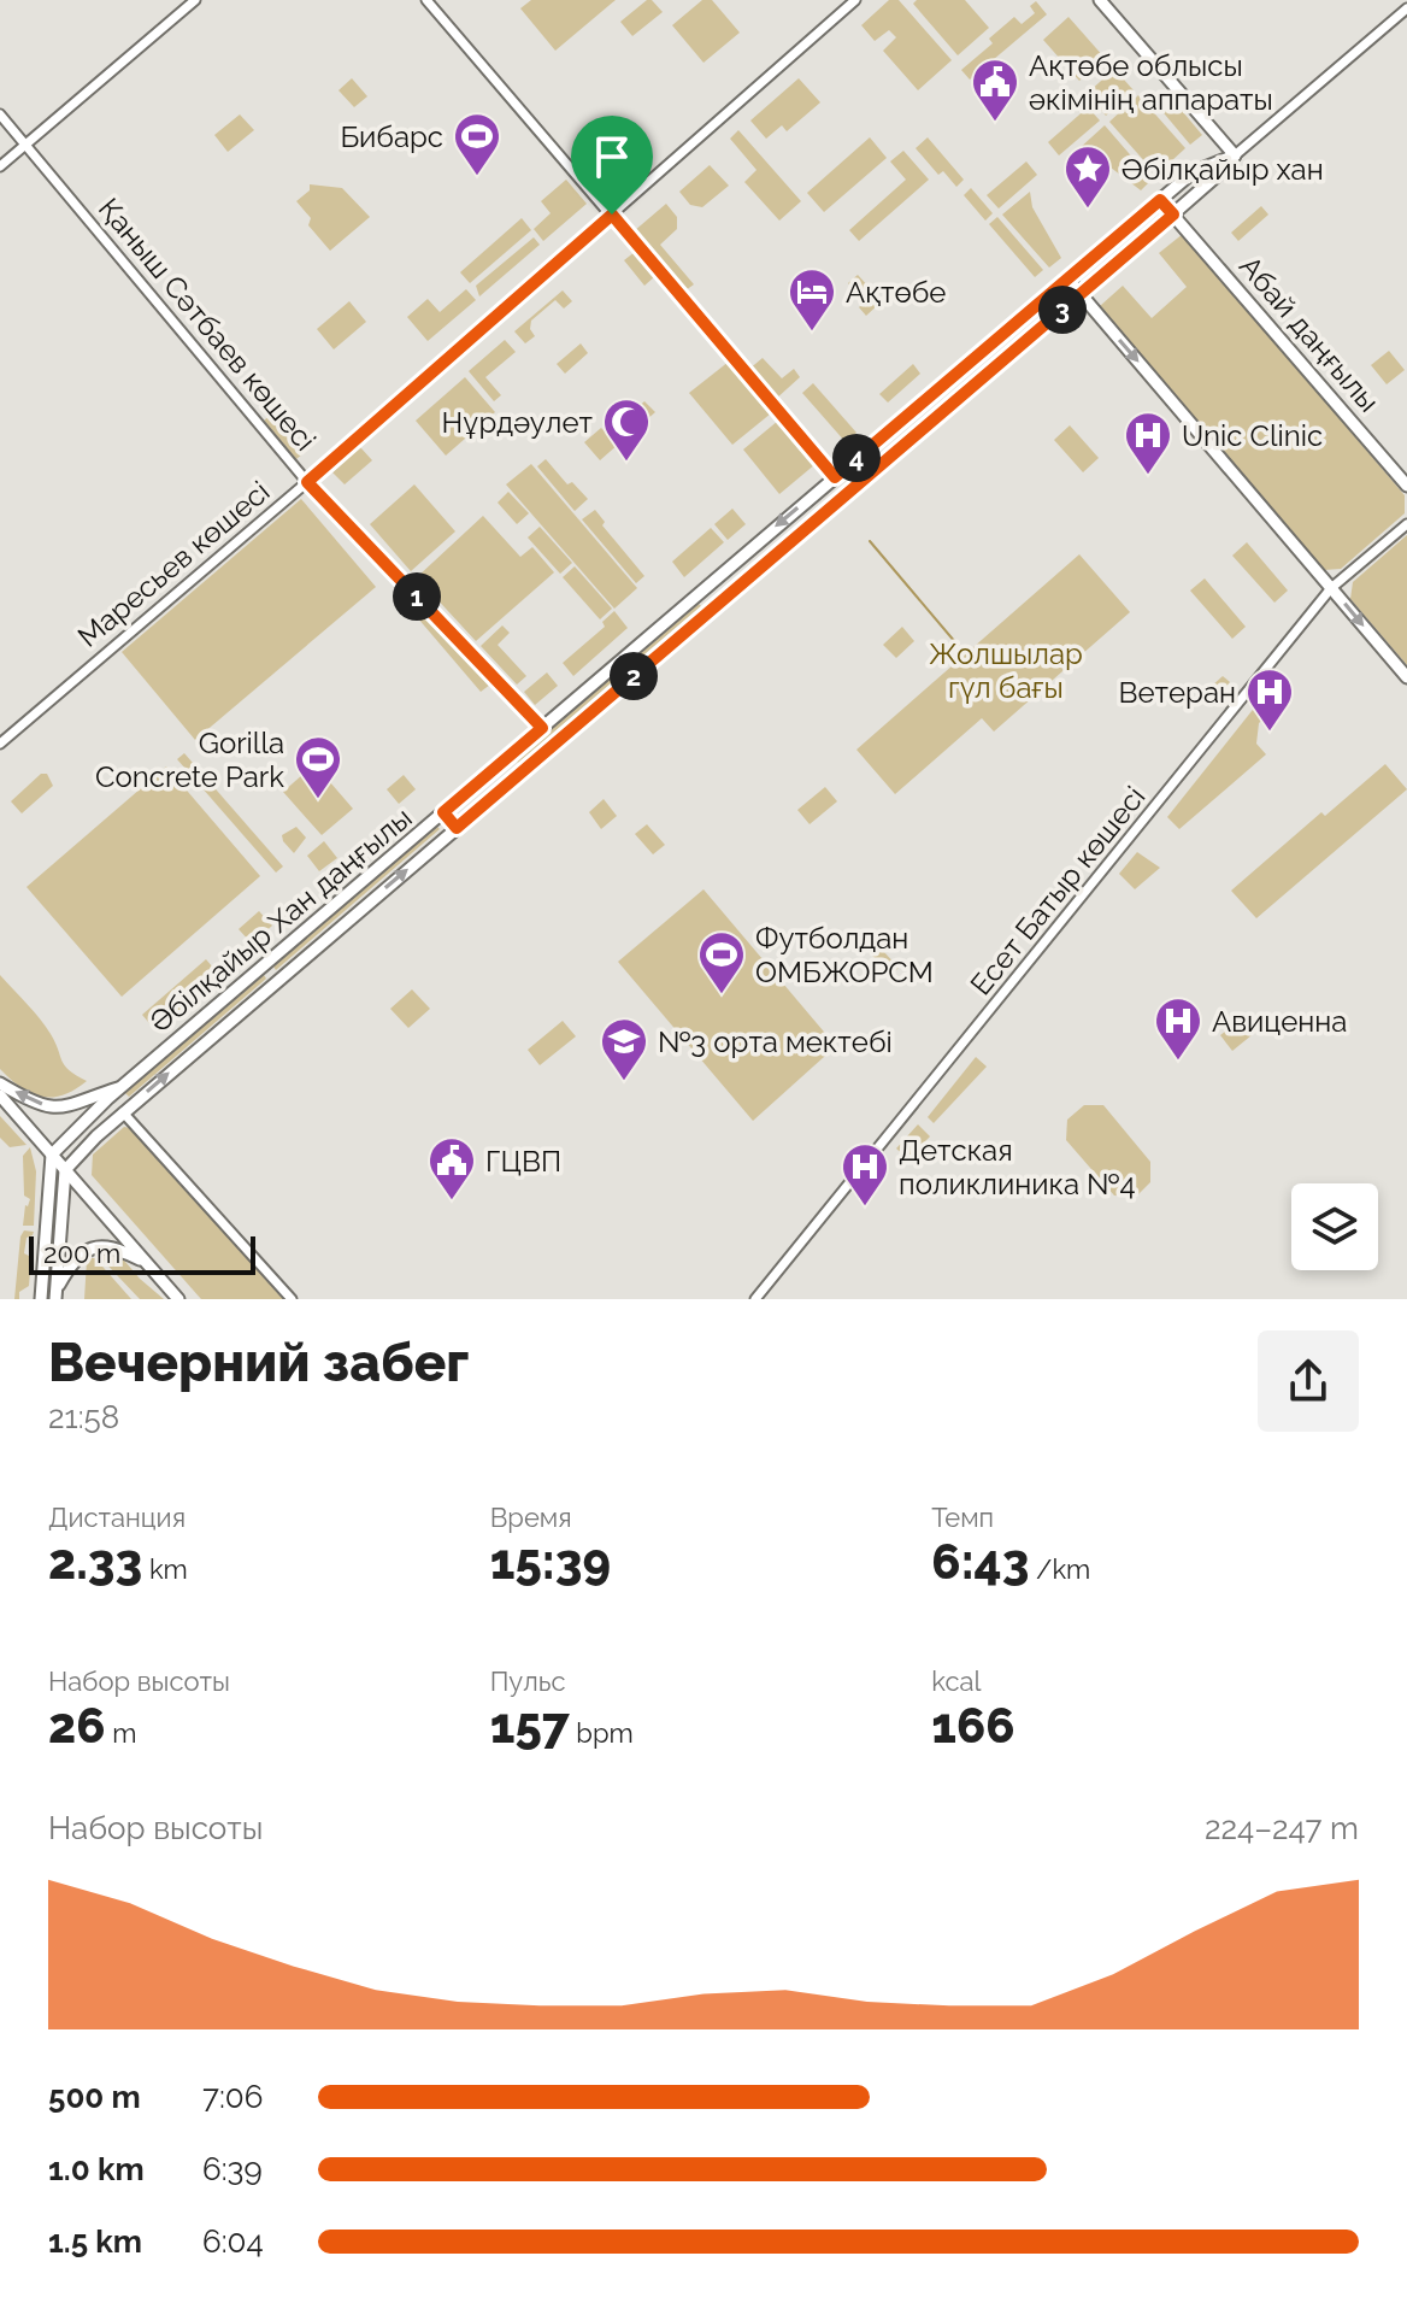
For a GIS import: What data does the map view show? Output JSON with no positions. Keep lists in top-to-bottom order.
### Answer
{
  "streets": {
    "main road": ["Абай даңғылы", "Әбілқайыр Хан даңғылы"],
    "street": ["Қаныш Сәтбаев көшесі", "Маресьев көшесі", "Есет Батыр көшесі"]
  },
  "crossings": [
    ["Қаныш Сәтбаев көшесі", "Маресьев көшесі"],
    ["Қаныш Сәтбаев көшесі", "Әбілқайыр Хан даңғылы"],
    ["Абай даңғылы", "Әбілқайыр Хан даңғылы"]
  ],
  "parks": ["Жолшылар гүл бағы"],
  "places": {
    "public building": ["Ақтөбе облысы әкімінің аппараты", "ГЦВП"],
    "sports": ["Бибарс", "Gorilla Concrete Park", "Футболдан ОМБЖОРСМ"],
    "place": ["Әбілқайыр хан"],
    "hotel": ["Ақтөбе"],
    "mosque": ["Нұрдәулет"],
    "hospital": [
      "Unic Clinic",
      "Ветеран",
      "Авиценна",
      "Детская поликлиника №4"
    ],
    "school or university": ["№3 орта мектебі"]
  },
  "scale_bar": "200 m",
  "page": {
    "pins": [
      "3",
      "4",
      "1",
      "2"
    ],
    "scale": "200 m",
    "heading": ["Вечерний забег", "21:58"],
    "stats": [
      ["Дистанция", "2.33 km"],
      ["Время", "15:39"],
      ["Темп", "6:43 /km"],
      ["Набор высоты", "26 m"],
      ["Пульс", "157 bpm"],
      ["kcal", "166"]
    ],
    "chart": ["Набор высоты", "224–247 m"],
    "list": [
      {
        "name": "500 m",
        "note": "7:06"
      },
      {
        "name": "1.0 km",
        "note": "6:39"
      },
      {
        "name": "1.5 km",
        "note": "6:04"
      }
    ]
  }
}
